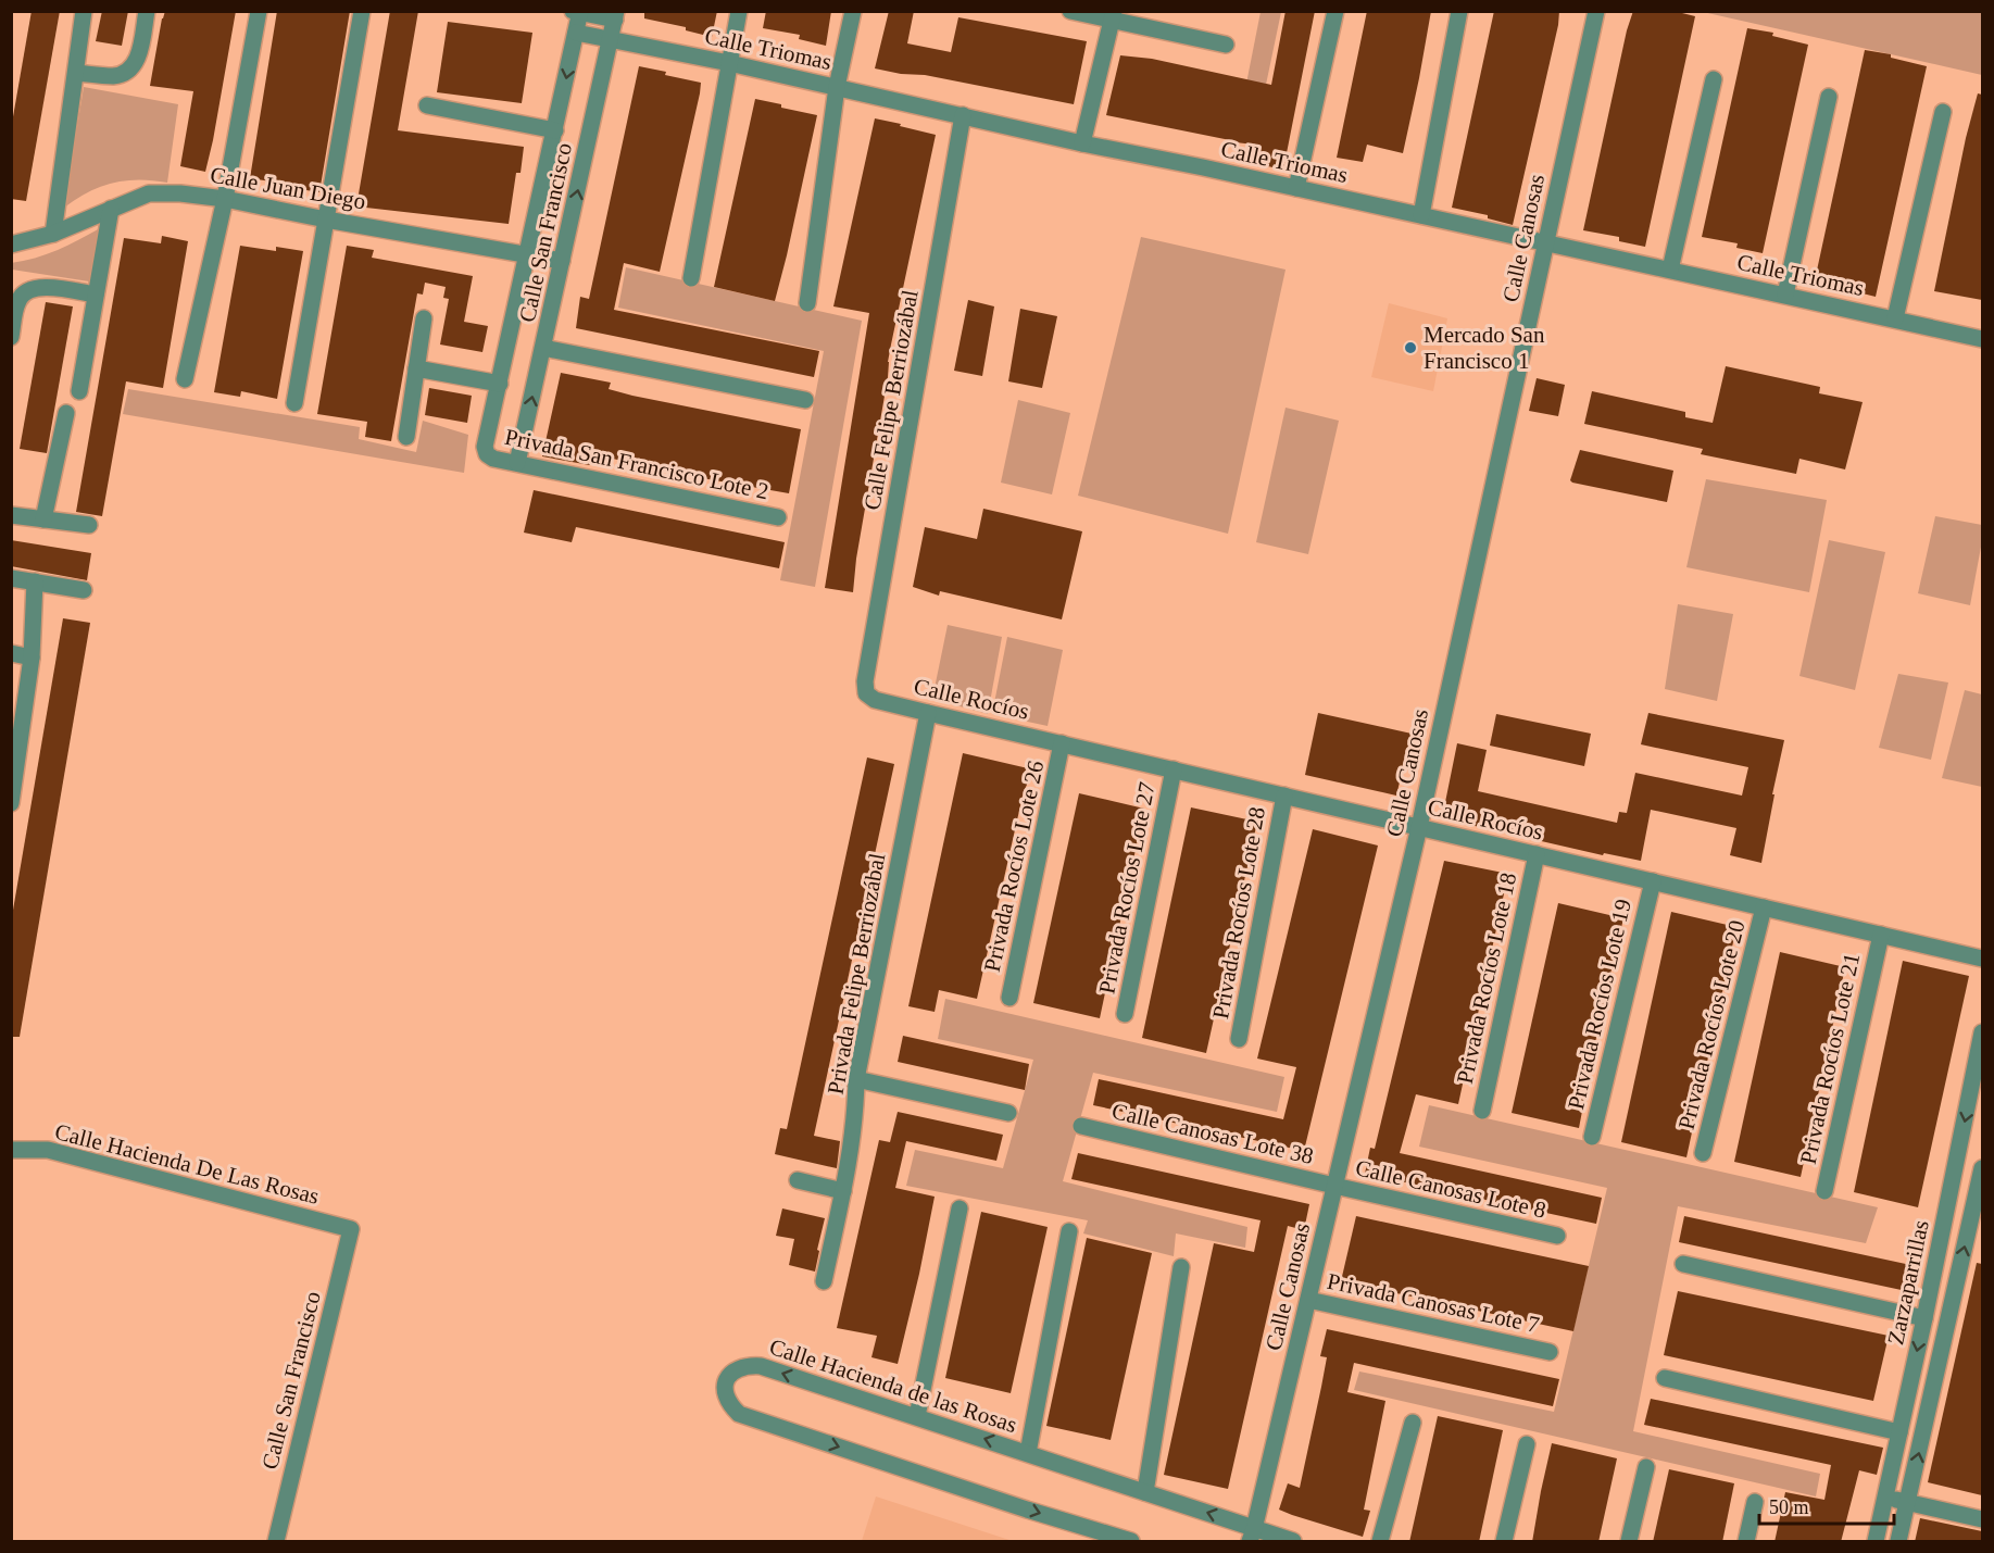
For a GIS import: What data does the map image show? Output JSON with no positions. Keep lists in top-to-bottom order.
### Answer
{
  "streets": {
    "street": [
      "Calle Triomas",
      "Calle Juan Diego",
      "Calle San Francisco",
      "Calle Canosas",
      "Calle Felipe Berriozábal",
      "Privada San Francisco Lote 2",
      "Calle Rocíos",
      "Privada Rocíos Lote 26",
      "Privada Rocíos Lote 27",
      "Privada Rocíos Lote 28",
      "Privada Felipe Berriozábal",
      "Privada Rocíos Lote 18",
      "Privada Rocíos Lote 19",
      "Privada Rocíos Lote 20",
      "Privada Rocíos Lote 21",
      "Calle Canosas Lote 38",
      "Calle Hacienda De Las Rosas",
      "Calle Canosas Lote 8",
      "Zarzaparrillas",
      "Privada Canosas Lote 7",
      "Calle Hacienda de las Rosas"
    ]
  },
  "crossings": [
    ["Calle Triomas", "Calle San Francisco"],
    ["Calle Triomas", "Calle Canosas"],
    ["Calle Triomas", "Calle Felipe Berriozábal"],
    ["Calle Juan Diego", "Calle San Francisco"],
    ["Calle San Francisco", "Privada San Francisco Lote 2"],
    ["Calle San Francisco", "Calle Hacienda De Las Rosas"],
    ["Calle Canosas", "Calle Rocíos"],
    ["Calle Canosas", "Calle Canosas Lote 38"],
    ["Calle Canosas", "Calle Canosas Lote 8"],
    ["Calle Canosas", "Privada Canosas Lote 7"],
    ["Calle Canosas", "Calle Hacienda de las Rosas"],
    ["Calle Felipe Berriozábal", "Calle Rocíos"],
    ["Calle Rocíos", "Privada Rocíos Lote 26"],
    ["Calle Rocíos", "Privada Rocíos Lote 27"],
    ["Calle Rocíos", "Privada Rocíos Lote 28"],
    ["Calle Rocíos", "Privada Felipe Berriozábal"],
    ["Calle Rocíos", "Privada Rocíos Lote 18"],
    ["Calle Rocíos", "Privada Rocíos Lote 19"],
    ["Calle Rocíos", "Privada Rocíos Lote 20"],
    ["Calle Rocíos", "Privada Rocíos Lote 21"],
    ["Calle Canosas Lote 38", "Calle Canosas Lote 8"]
  ],
  "places": ["Mercado San Francisco 1"],
  "scale_bar": "50 m"
}
